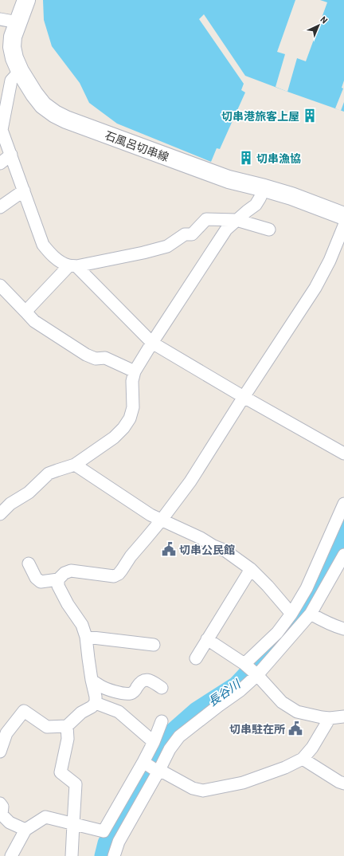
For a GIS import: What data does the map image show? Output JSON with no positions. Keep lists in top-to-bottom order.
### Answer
{
  "streets": {
    "main road": ["石風呂切串線"]
  },
  "water": ["長谷川"],
  "places": {
    "building": ["切串港旅客上屋", "切串漁協"],
    "public building": ["切串公民館", "切串駐在所"]
  },
  "north": "top right"
}
